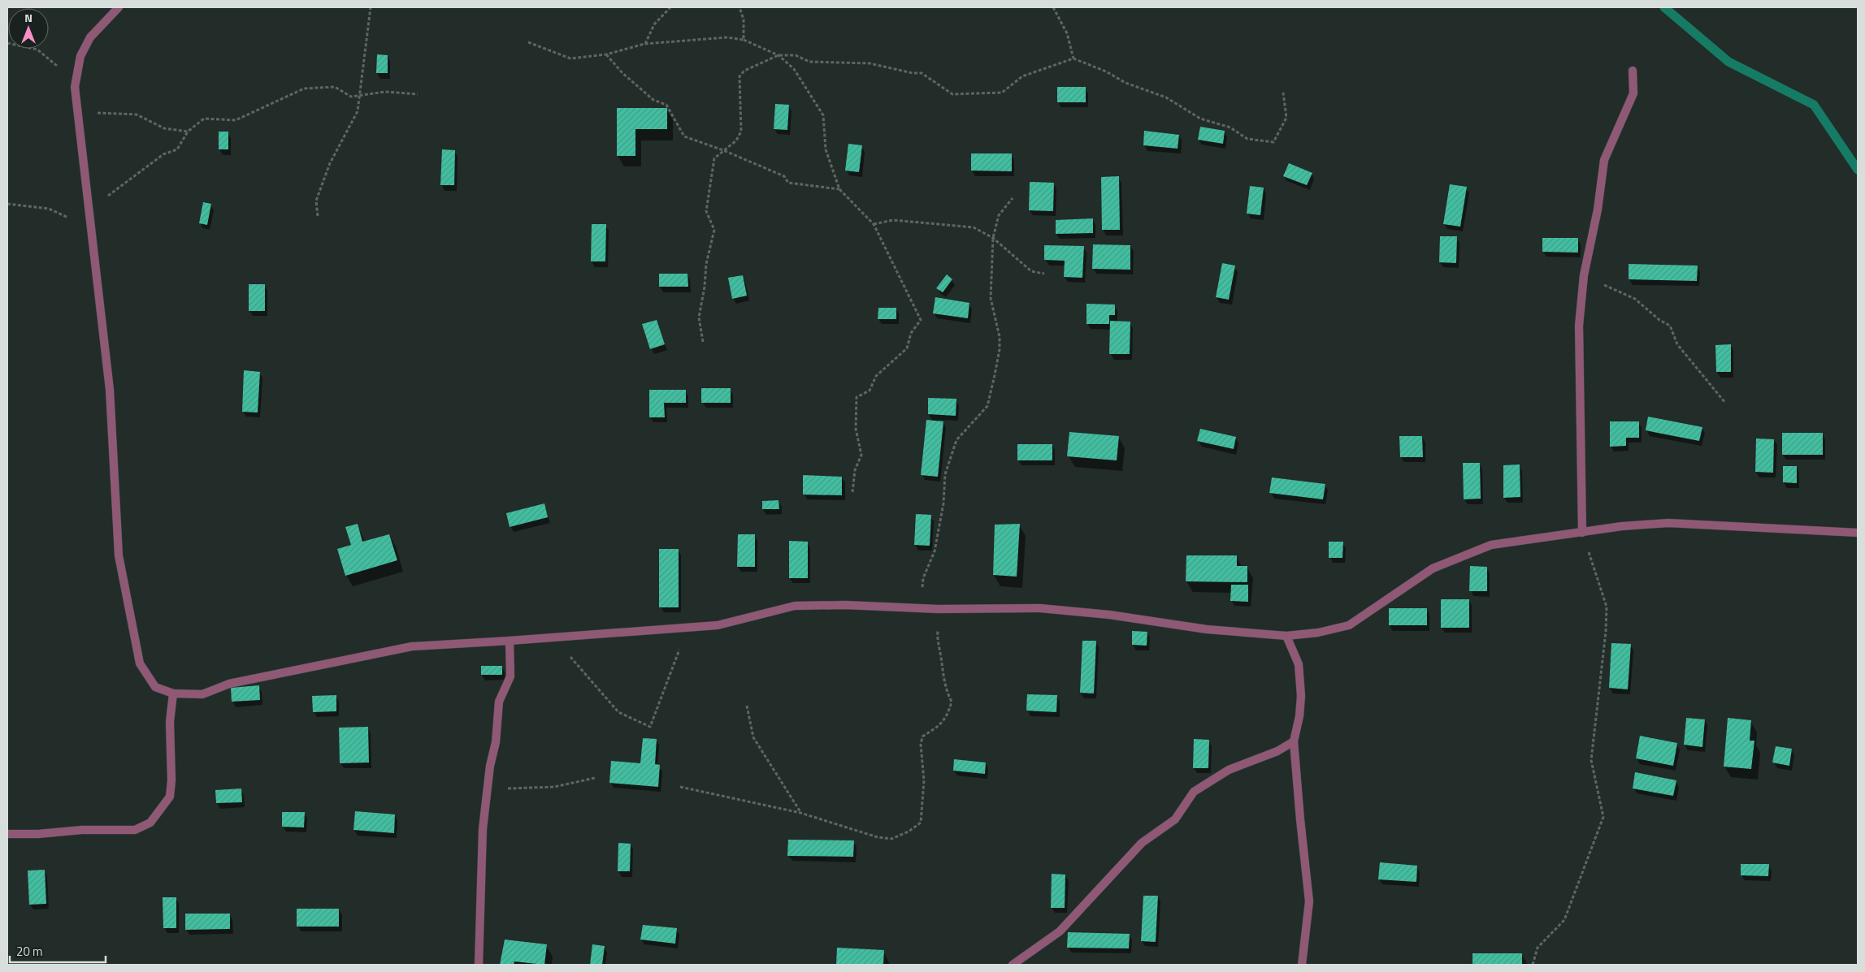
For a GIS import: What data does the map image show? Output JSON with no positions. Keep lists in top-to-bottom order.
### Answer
{
  "scale_bar": "20 m",
  "north": "top"
}
